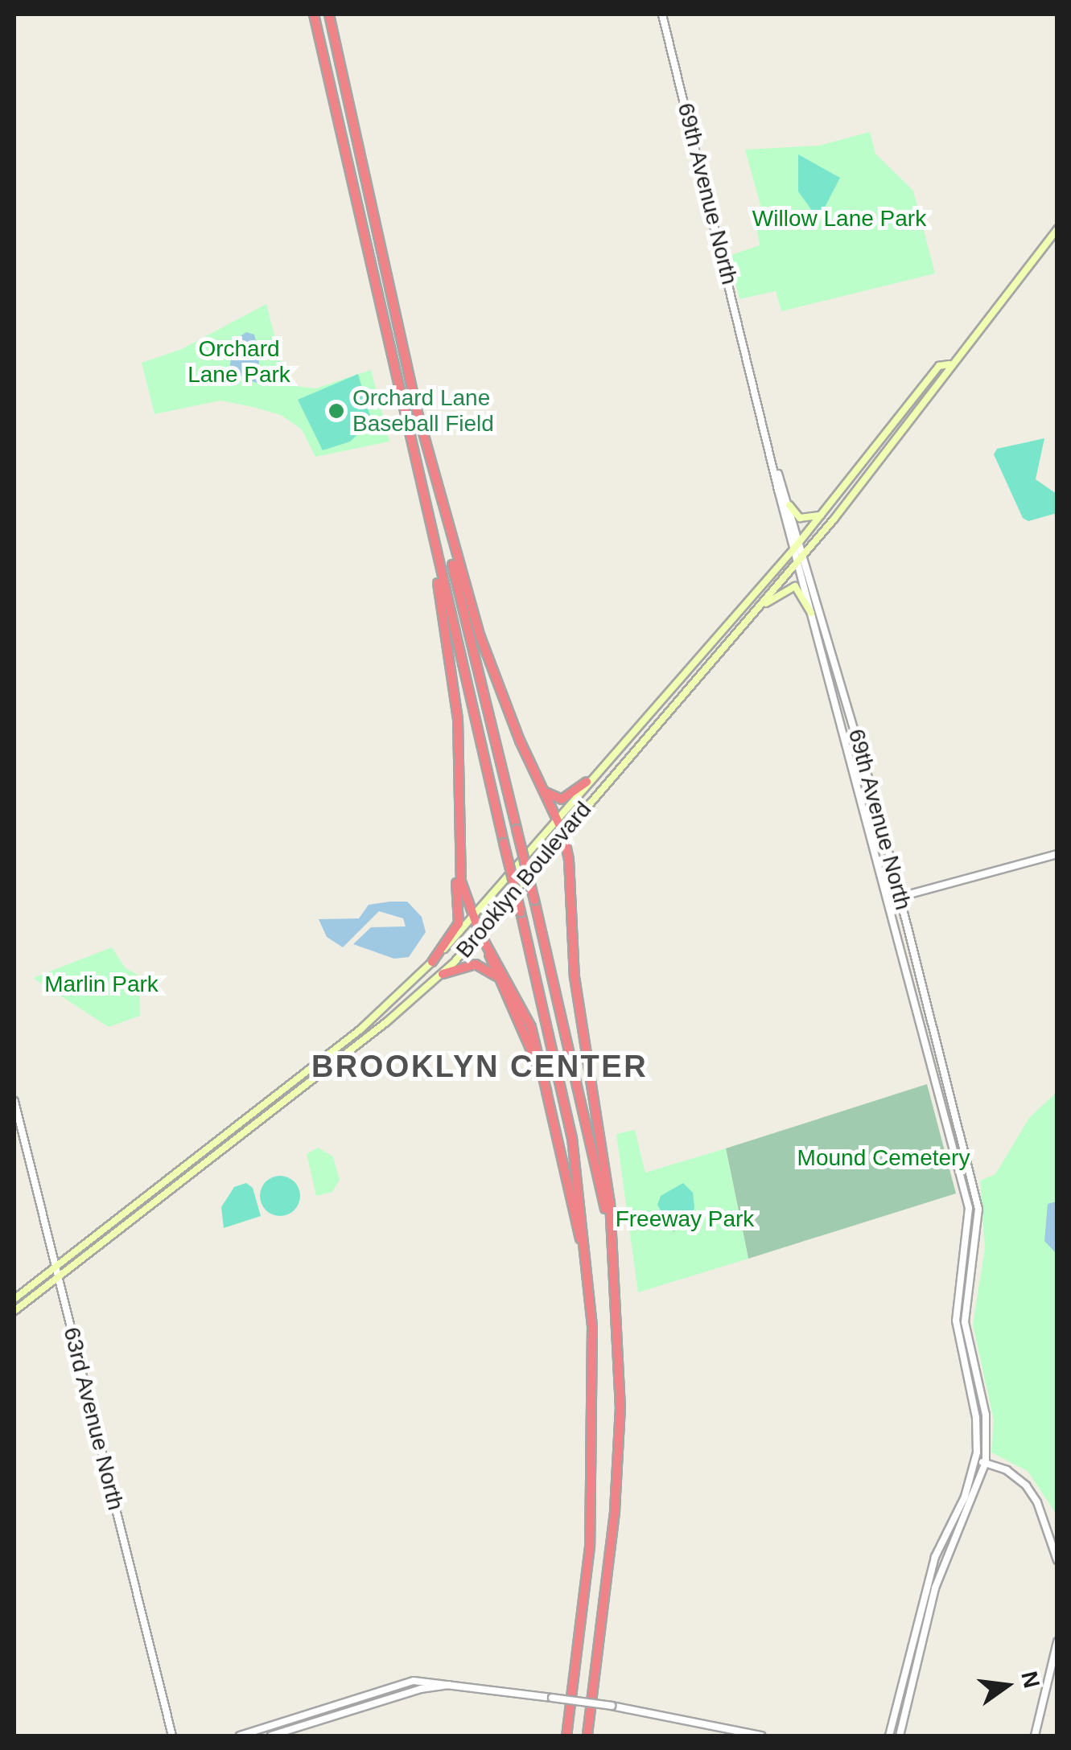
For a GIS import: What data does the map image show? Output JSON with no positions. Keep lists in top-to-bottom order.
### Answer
{
  "streets": {
    "main road": ["Brooklyn Boulevard"],
    "street": ["69th Avenue North", "63rd Avenue North"]
  },
  "crossings": [
    ["69th Avenue North", "Brooklyn Boulevard"],
    ["Brooklyn Boulevard", "63rd Avenue North"]
  ],
  "districts": ["BROOKLYN CENTER"],
  "parks": [
    "Willow Lane Park",
    "Orchard Lane Park",
    "Marlin Park",
    "Mound Cemetery",
    "Freeway Park"
  ],
  "places": ["Orchard Lane Baseball Field"],
  "north": "right"
}
